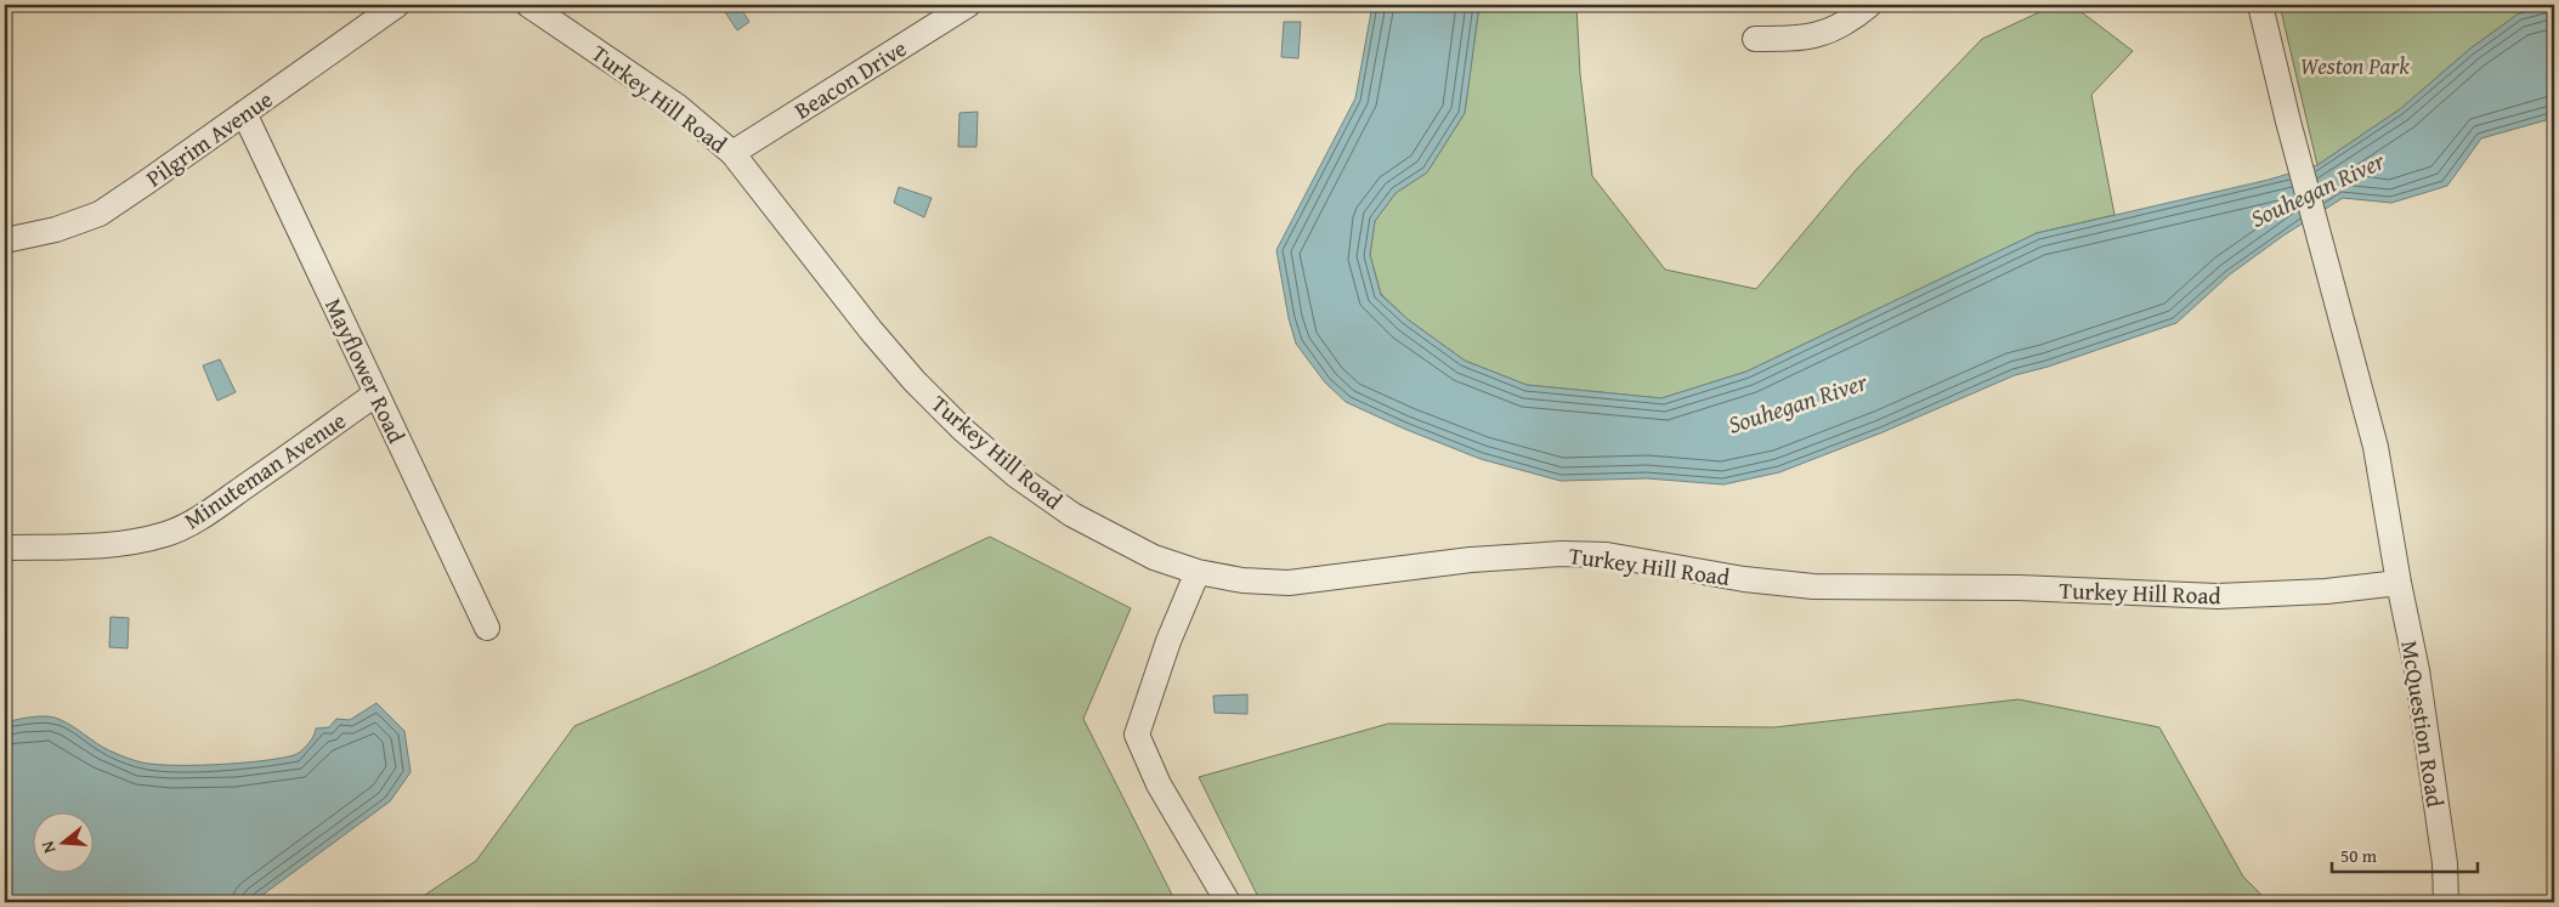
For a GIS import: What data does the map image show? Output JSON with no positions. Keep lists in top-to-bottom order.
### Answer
{
  "streets": {
    "street": [
      "Beacon Drive",
      "Turkey Hill Road",
      "Pilgrim Avenue",
      "Mayflower Road",
      "Minuteman Avenue",
      "McQuestion Road"
    ]
  },
  "crossings": [
    ["Beacon Drive", "Turkey Hill Road"],
    ["Turkey Hill Road", "McQuestion Road"],
    ["Pilgrim Avenue", "Mayflower Road"],
    ["Mayflower Road", "Minuteman Avenue"]
  ],
  "water": ["Souhegan River"],
  "parks": ["Weston Park"],
  "scale_bar": "50 m",
  "north": "left"
}
